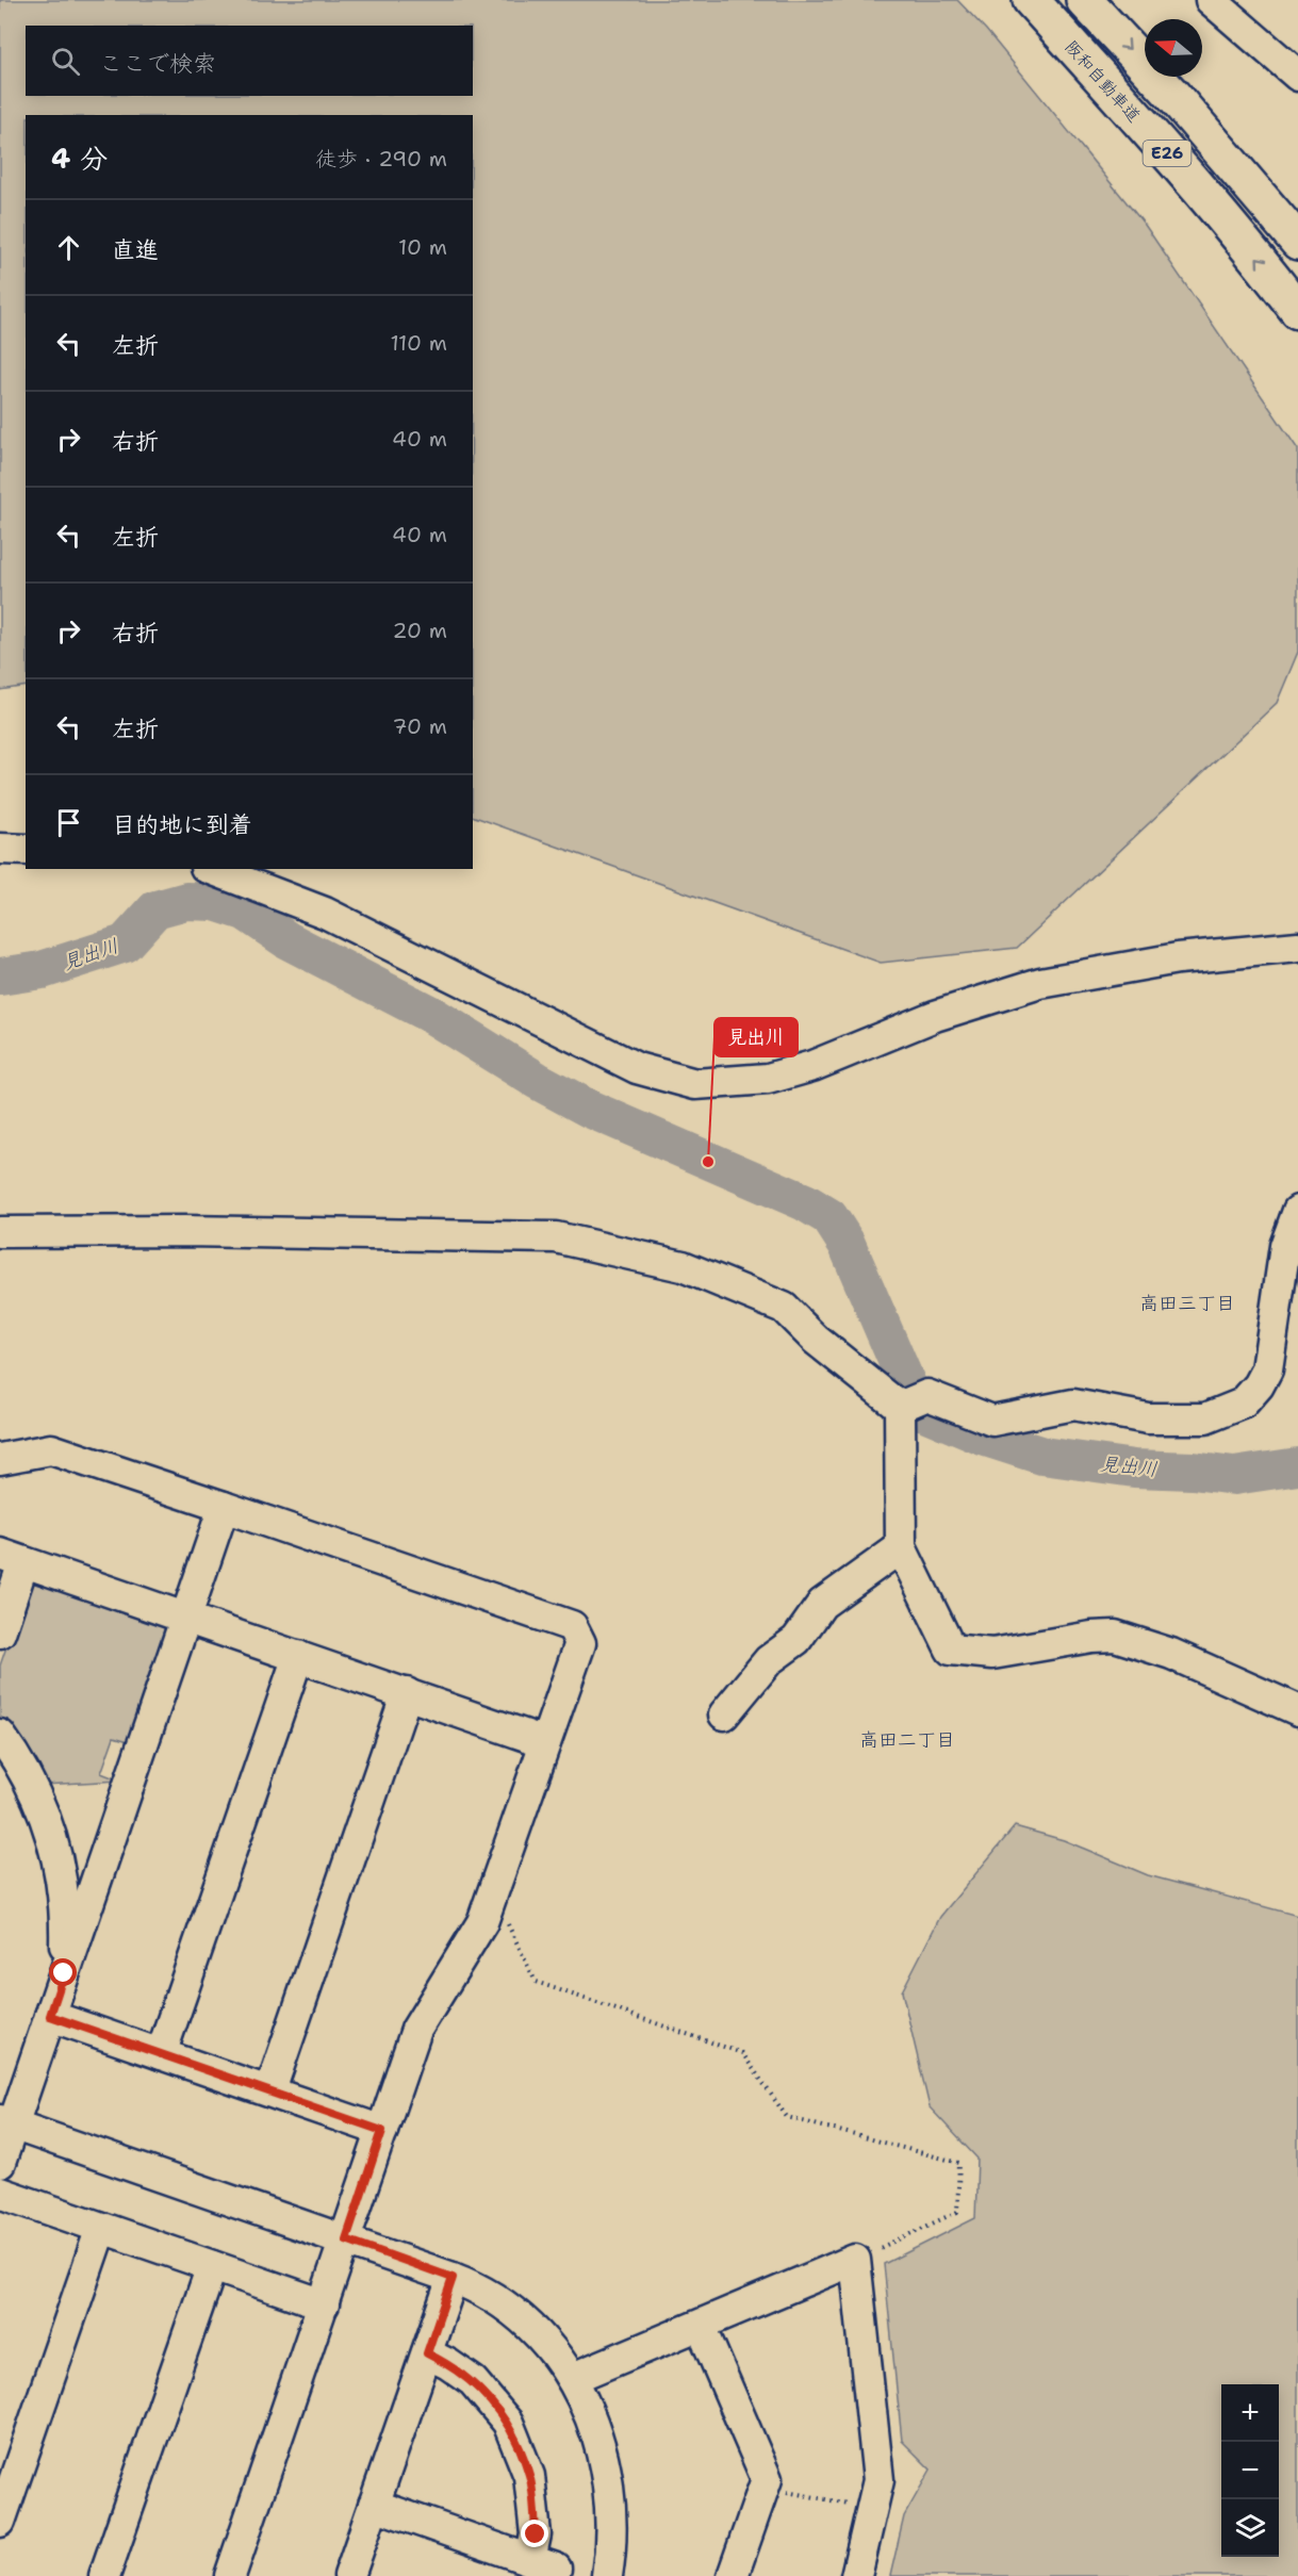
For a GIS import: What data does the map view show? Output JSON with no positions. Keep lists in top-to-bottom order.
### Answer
{
  "streets": {
    "highway": ["阪和自動車道", "E26"]
  },
  "districts": ["高田三丁目", "高田二丁目"],
  "water": ["見出川"],
  "places": ["見出川"],
  "north": "left",
  "page": {
    "search": "ここで検索",
    "heading": ["4 分", "徒歩 · 290 m"],
    "list": [
      ["直進", "10 m"],
      ["左折", "110 m"],
      ["右折", "40 m"],
      ["左折", "40 m"],
      ["右折", "20 m"],
      ["左折", "70 m"],
      "目的地に到着"
    ],
    "map_buttons": ["+", "−"]
  }
}
